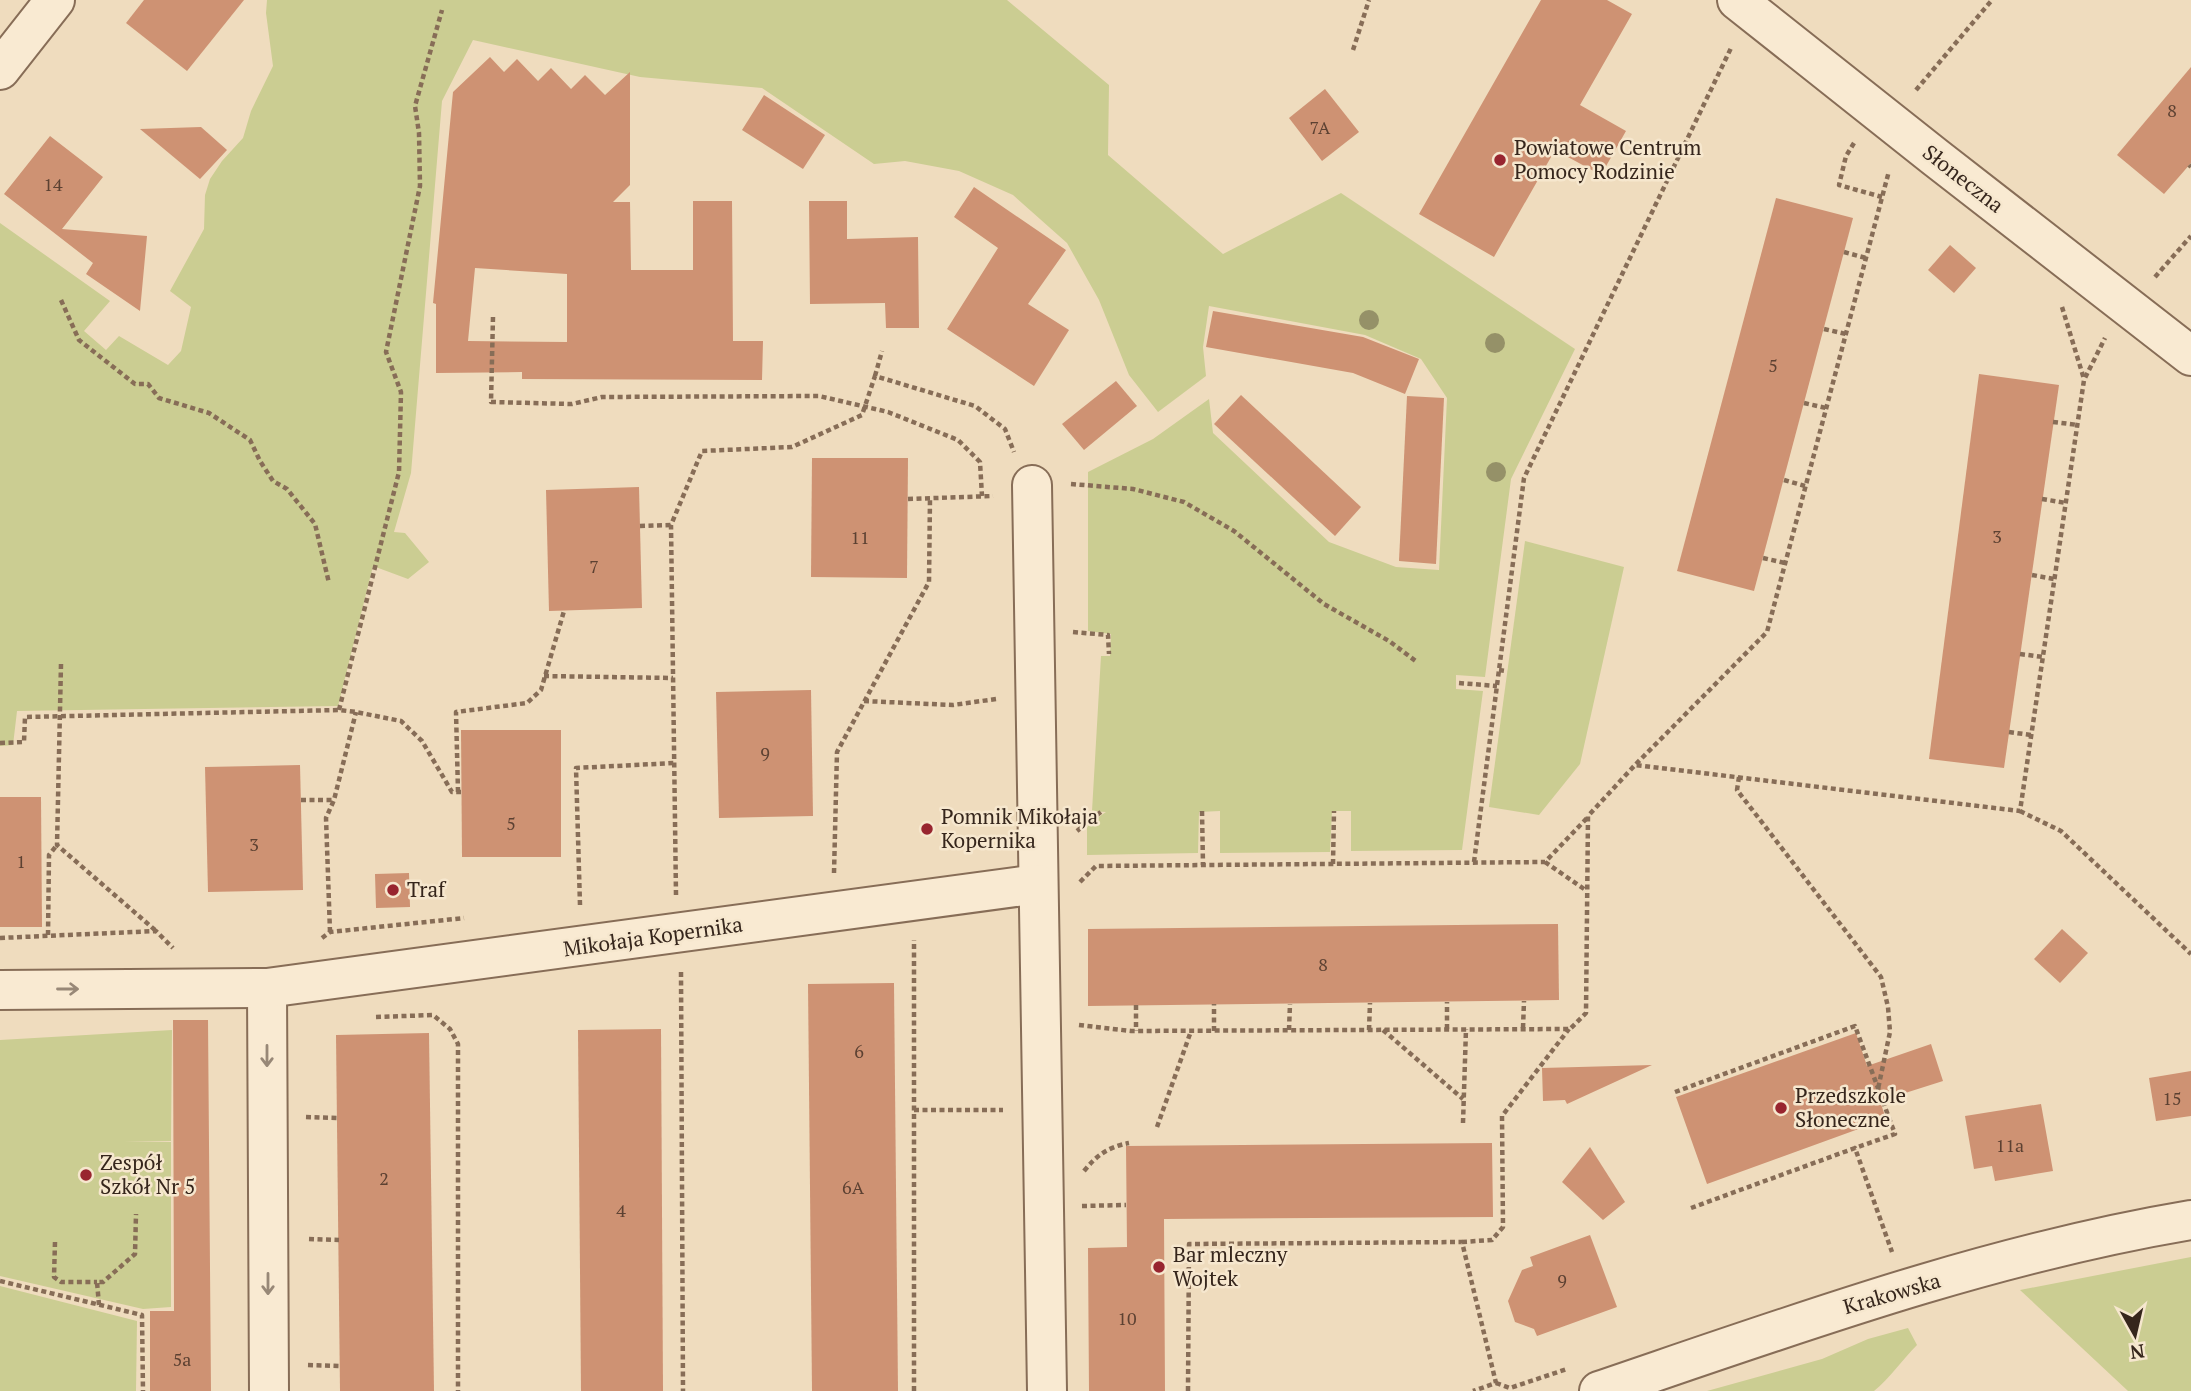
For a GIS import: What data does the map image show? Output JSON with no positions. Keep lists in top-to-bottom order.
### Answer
{
  "streets": {
    "street": ["Słoneczna", "Mikołaja Kopernika", "Krakowska"]
  },
  "places": [
    "Powiatowe Centrum Pomocy Rodzinie",
    "Pomnik Mikołaja Kopernika",
    "Traf",
    "Przedszkole Słoneczne",
    "Zespół Szkół Nr 5",
    "Bar mleczny Wojtek"
  ],
  "house_numbers": [
    "8",
    "7A",
    "14",
    "5",
    "3",
    "11",
    "7",
    "9",
    "5",
    "3",
    "1",
    "8",
    "6",
    "15",
    "11a",
    "2",
    "6A",
    "4",
    "9",
    "10",
    "5a"
  ],
  "north": "bottom"
}
